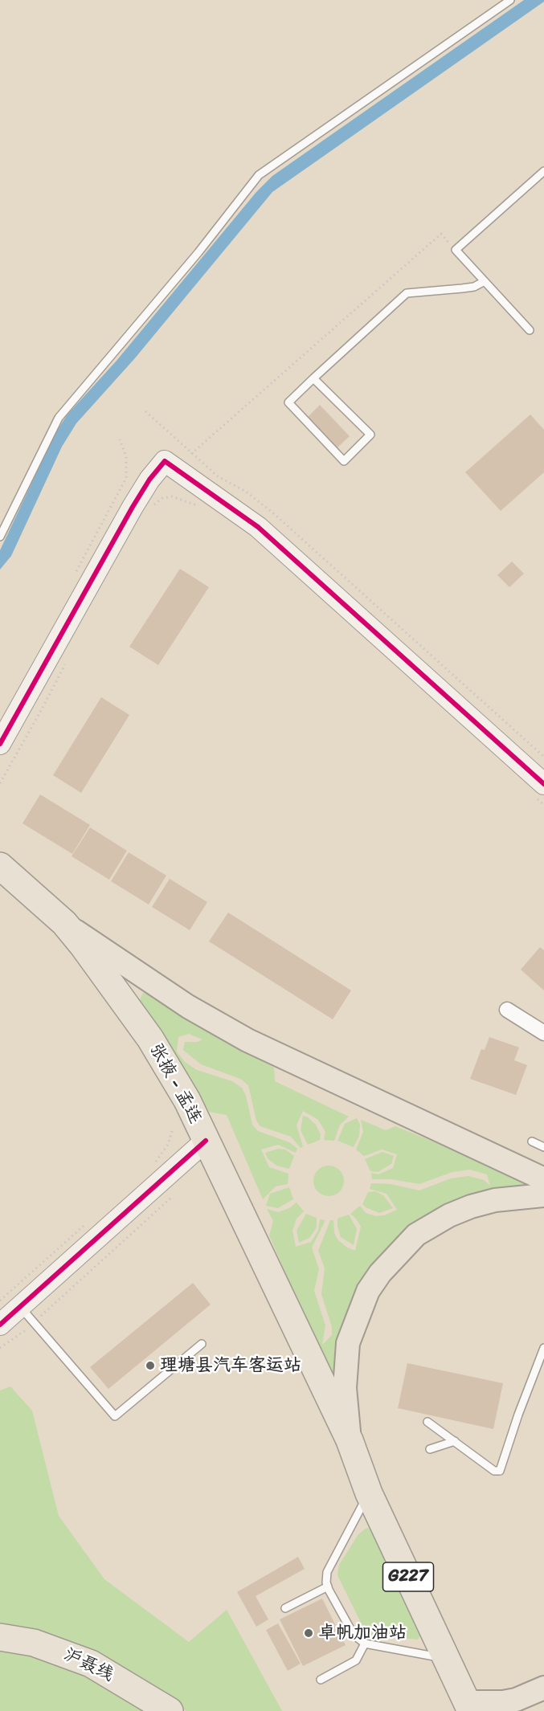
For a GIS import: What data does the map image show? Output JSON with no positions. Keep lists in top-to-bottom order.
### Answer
{
  "streets": {
    "highway": ["张掖 - 孟连", "G227", "沪聂线"]
  },
  "crossings": [
    ["张掖 - 孟连", "G227"]
  ],
  "places": ["理塘县汽车客运站", "卓帆加油站"]
}
